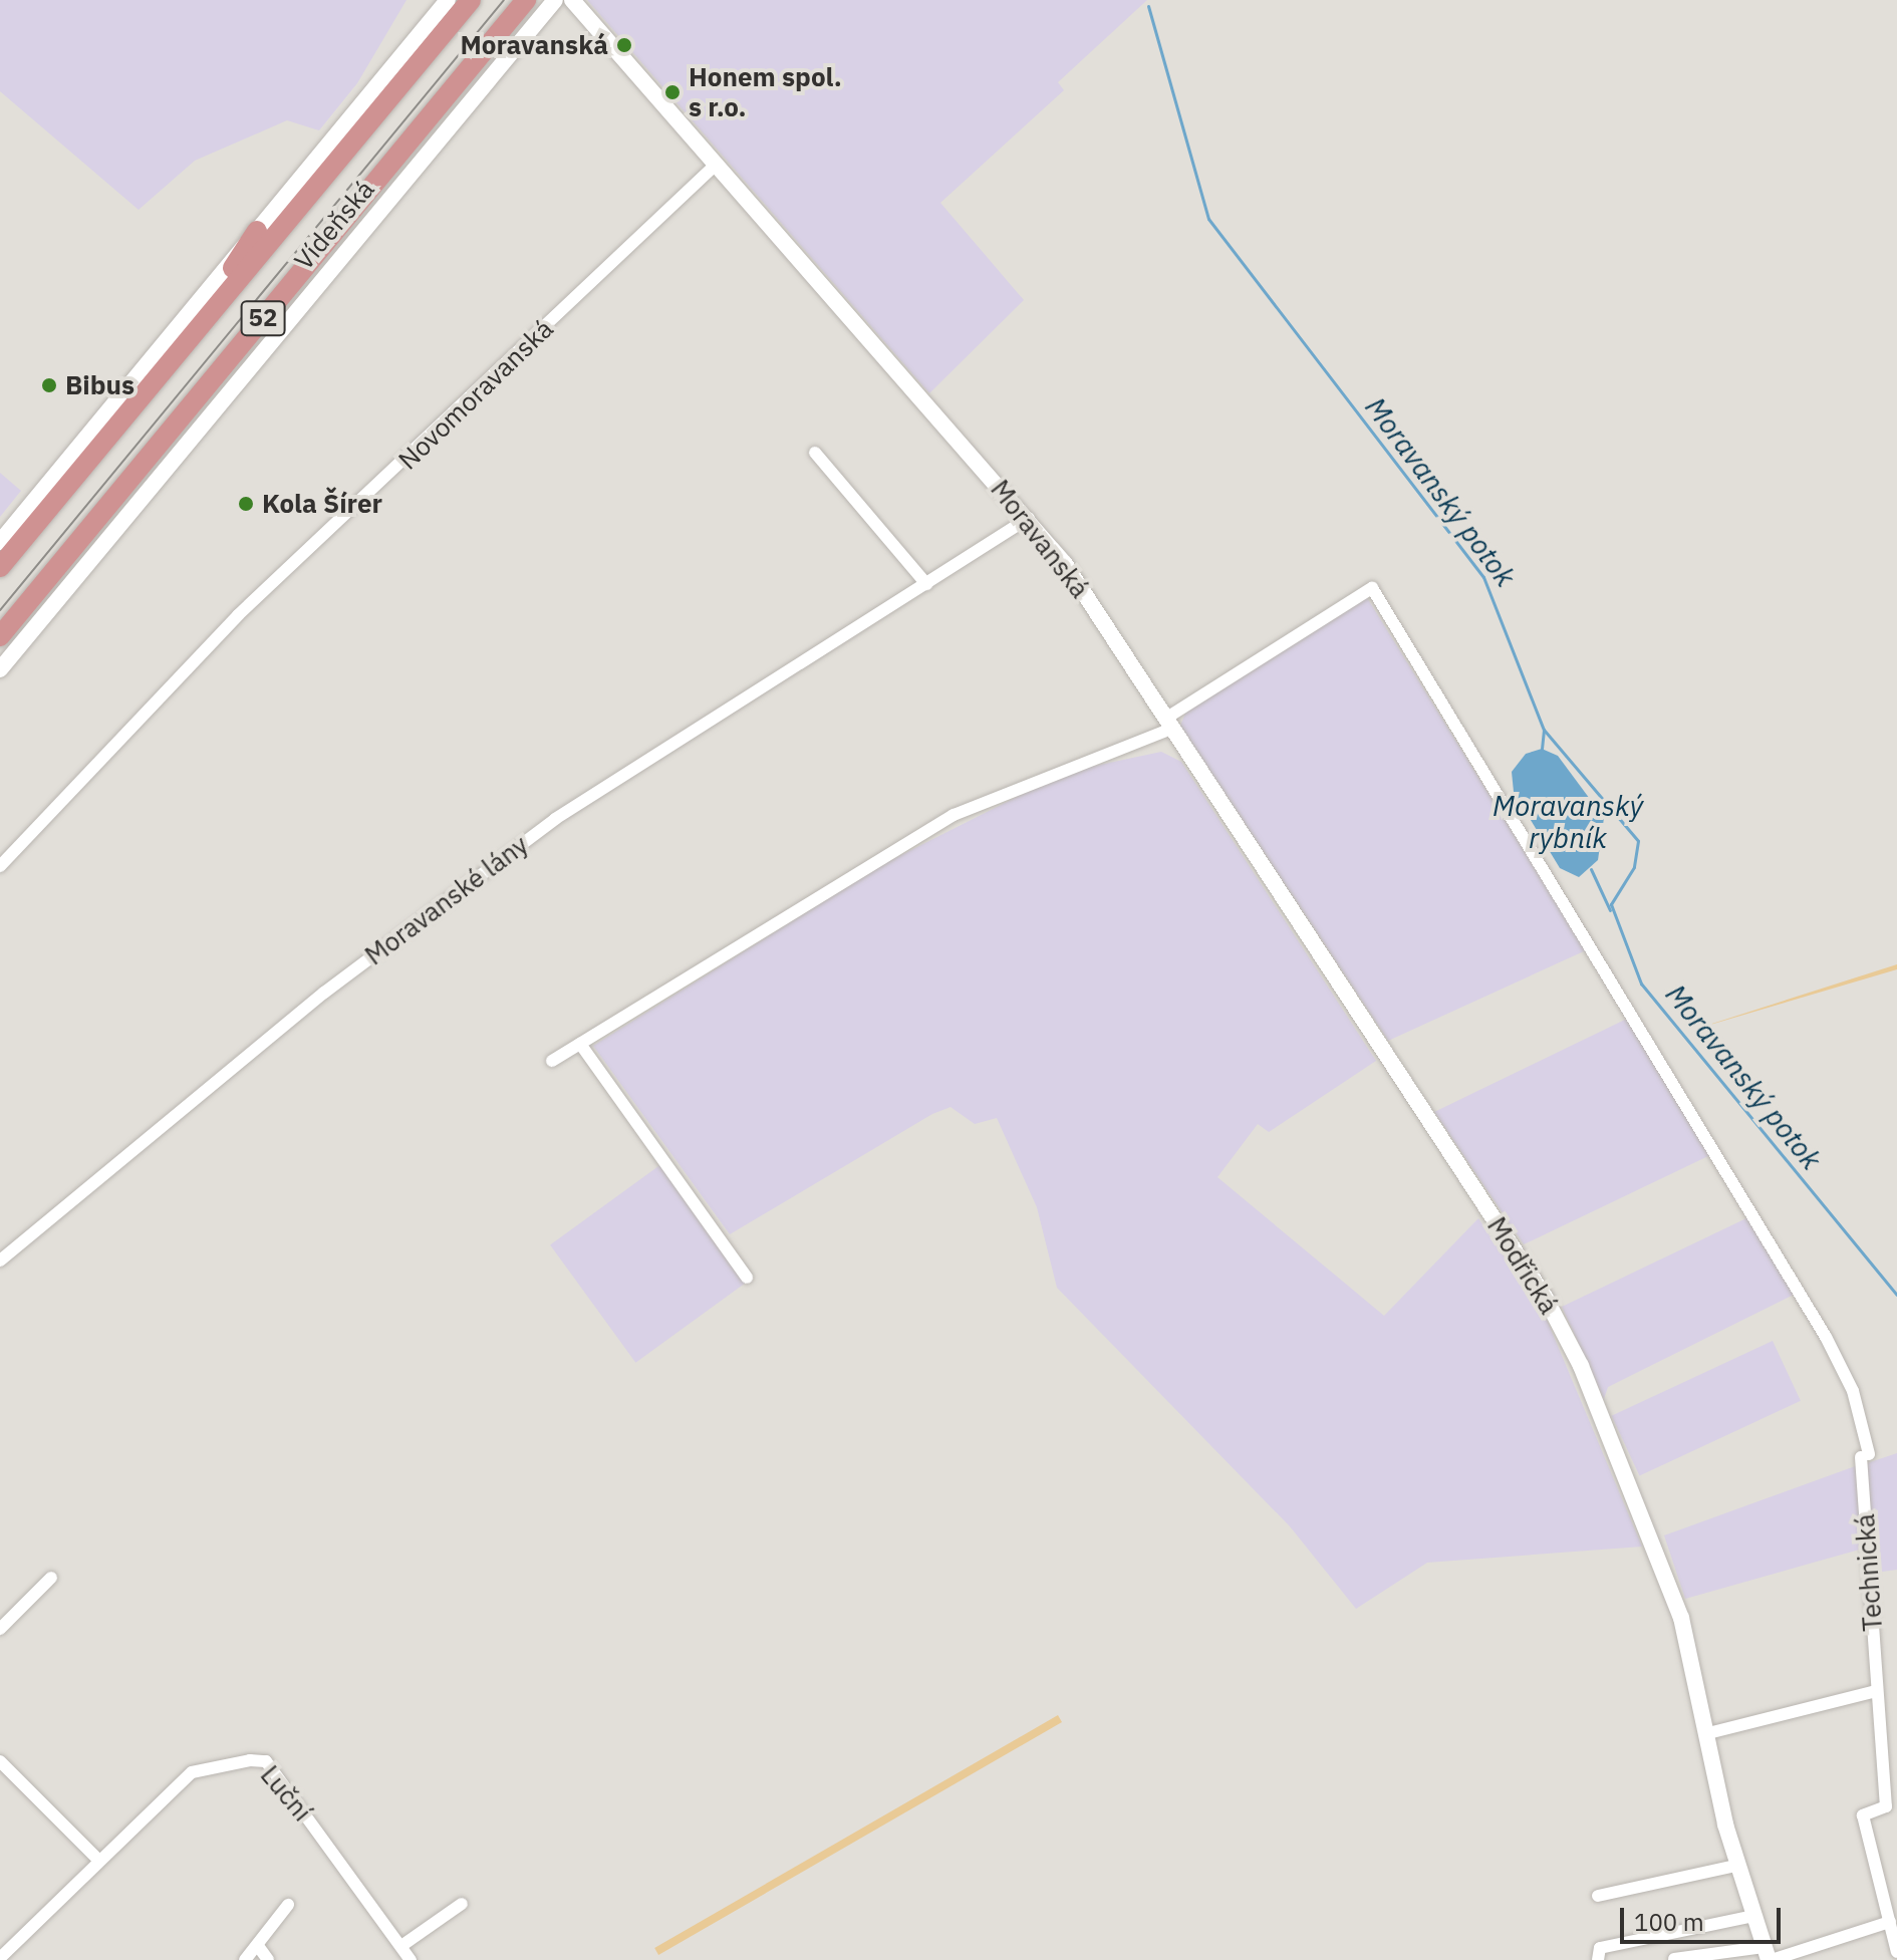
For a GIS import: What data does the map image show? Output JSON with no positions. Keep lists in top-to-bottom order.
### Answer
{
  "streets": {
    "highway": ["Vídeňská", "52"],
    "street": [
      "Novomoravanská",
      "Moravanská",
      "Moravanské lány",
      "Modřická",
      "Technická",
      "Luční"
    ]
  },
  "crossings": [
    ["Novomoravanská", "Moravanská"],
    ["Moravanská", "Moravanské lány"],
    ["Moravanská", "Modřická"],
    ["Moravanská", "Technická"],
    ["Modřická", "Technická"]
  ],
  "water": ["Moravanský potok", "Moravanský rybník"],
  "places": [
    "Moravanská",
    "Honem spol. s r.o.",
    "Bibus",
    "Kola Šírer"
  ],
  "scale_bar": "100 m"
}
